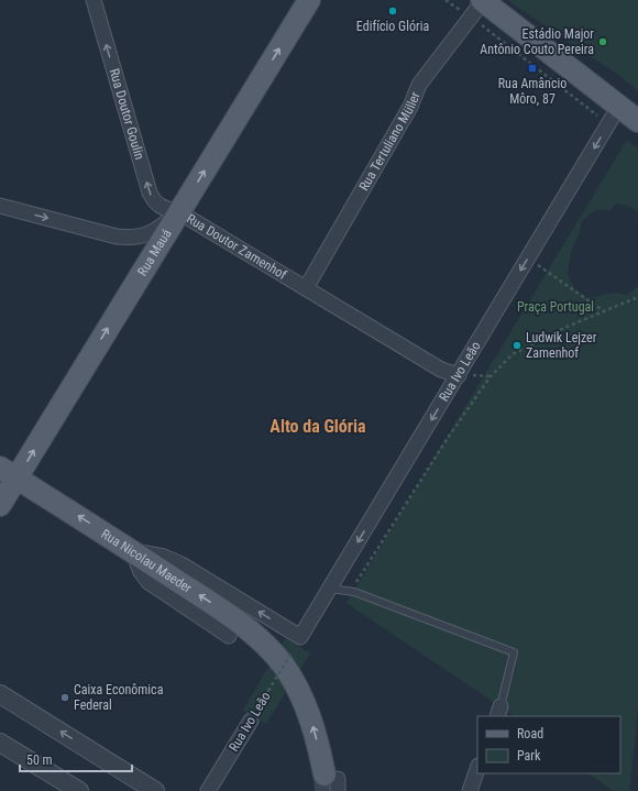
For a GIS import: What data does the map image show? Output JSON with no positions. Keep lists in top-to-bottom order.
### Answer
{
  "streets": {
    "main road": ["Rua Mauá", "Rua Nicolau Maeder"],
    "street": [
      "Rua Doutor Goulin",
      "Rua Tertuliano Müller",
      "Rua Doutor Zamenhof",
      "Rua Ivo Leão"
    ]
  },
  "crossings": [
    ["Rua Doutor Goulin", "Rua Doutor Zamenhof"],
    ["Rua Doutor Goulin", "Rua Mauá"],
    ["Rua Tertuliano Müller", "Rua Doutor Zamenhof"],
    ["Rua Doutor Zamenhof", "Rua Mauá"],
    ["Rua Doutor Zamenhof", "Rua Ivo Leão"],
    ["Rua Mauá", "Rua Nicolau Maeder"],
    ["Rua Ivo Leão", "Rua Nicolau Maeder"]
  ],
  "one_way": [
    "Rua Doutor Goulin",
    "Rua Mauá",
    "Rua Ivo Leão",
    "Rua Nicolau Maeder"
  ],
  "districts": ["Alto da Glória"],
  "parks": ["Praça Portugal"],
  "places": {
    "other": [
      "Edifício Glória",
      "Estádio Major Antônio Couto Pereira",
      "Ludwik Lejzer Zamenhof",
      "Caixa Econômica Federal"
    ],
    "transit": ["Rua Amâncio Môro, 87"]
  },
  "legend": ["Road", "Park"],
  "scale_bar": "50 m"
}
